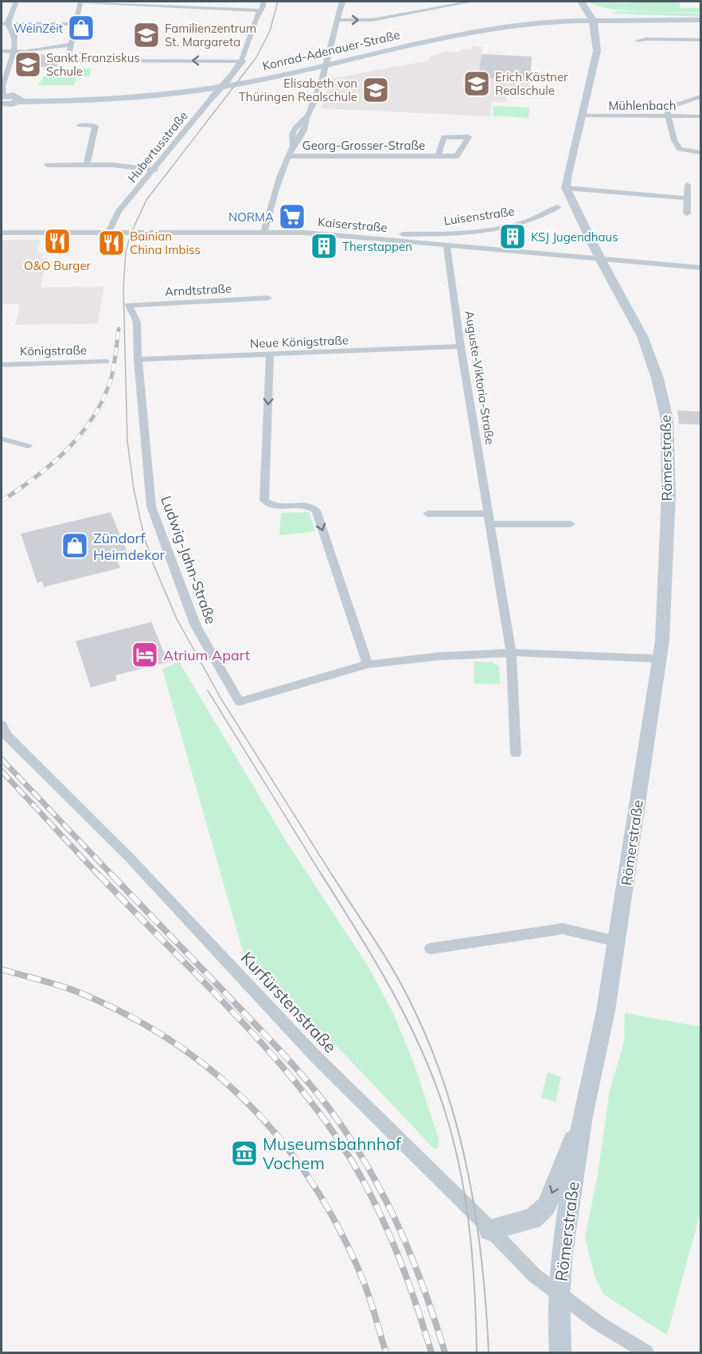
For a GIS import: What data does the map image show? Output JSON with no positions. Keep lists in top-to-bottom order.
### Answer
{
  "streets": {
    "main road": ["Konrad-Adenauer-Straße", "Römerstraße"],
    "street": [
      "Mühlenbach",
      "Georg-Grosser-Straße",
      "Hubertusstraße",
      "Luisenstraße",
      "Kaiserstraße",
      "Arndtstraße",
      "Neue Königstraße",
      "Königstraße",
      "Auguste-Viktoria-Straße",
      "Ludwig-Jahn-Straße",
      "Kurfürstenstraße"
    ]
  },
  "crossings": [
    ["Hubertusstraße", "Kaiserstraße"],
    ["Luisenstraße", "Kaiserstraße"],
    ["Kaiserstraße", "Auguste-Viktoria-Straße"],
    ["Kaiserstraße", "Römerstraße"],
    ["Arndtstraße", "Ludwig-Jahn-Straße"],
    ["Neue Königstraße", "Auguste-Viktoria-Straße"],
    ["Neue Königstraße", "Ludwig-Jahn-Straße"],
    ["Römerstraße", "Kurfürstenstraße"]
  ],
  "places": {
    "shop": ["WeinZeit", "Zündorf Heimdekor"],
    "school or university": [
      "Familienzentrum St. Margareta",
      "Sankt Franziskus Schule",
      "Erich Kästner Realschule",
      "Elisabeth von Thüringen Realschule"
    ],
    "supermarket": ["NORMA"],
    "building": ["KSJ Jugendhaus", "Therstappen"],
    "restaurant": ["O&O Burger", "Bainian China Imbiss"],
    "hotel": ["Atrium Apart"],
    "museum": ["Museumsbahnhof Vochem"]
  }
}
